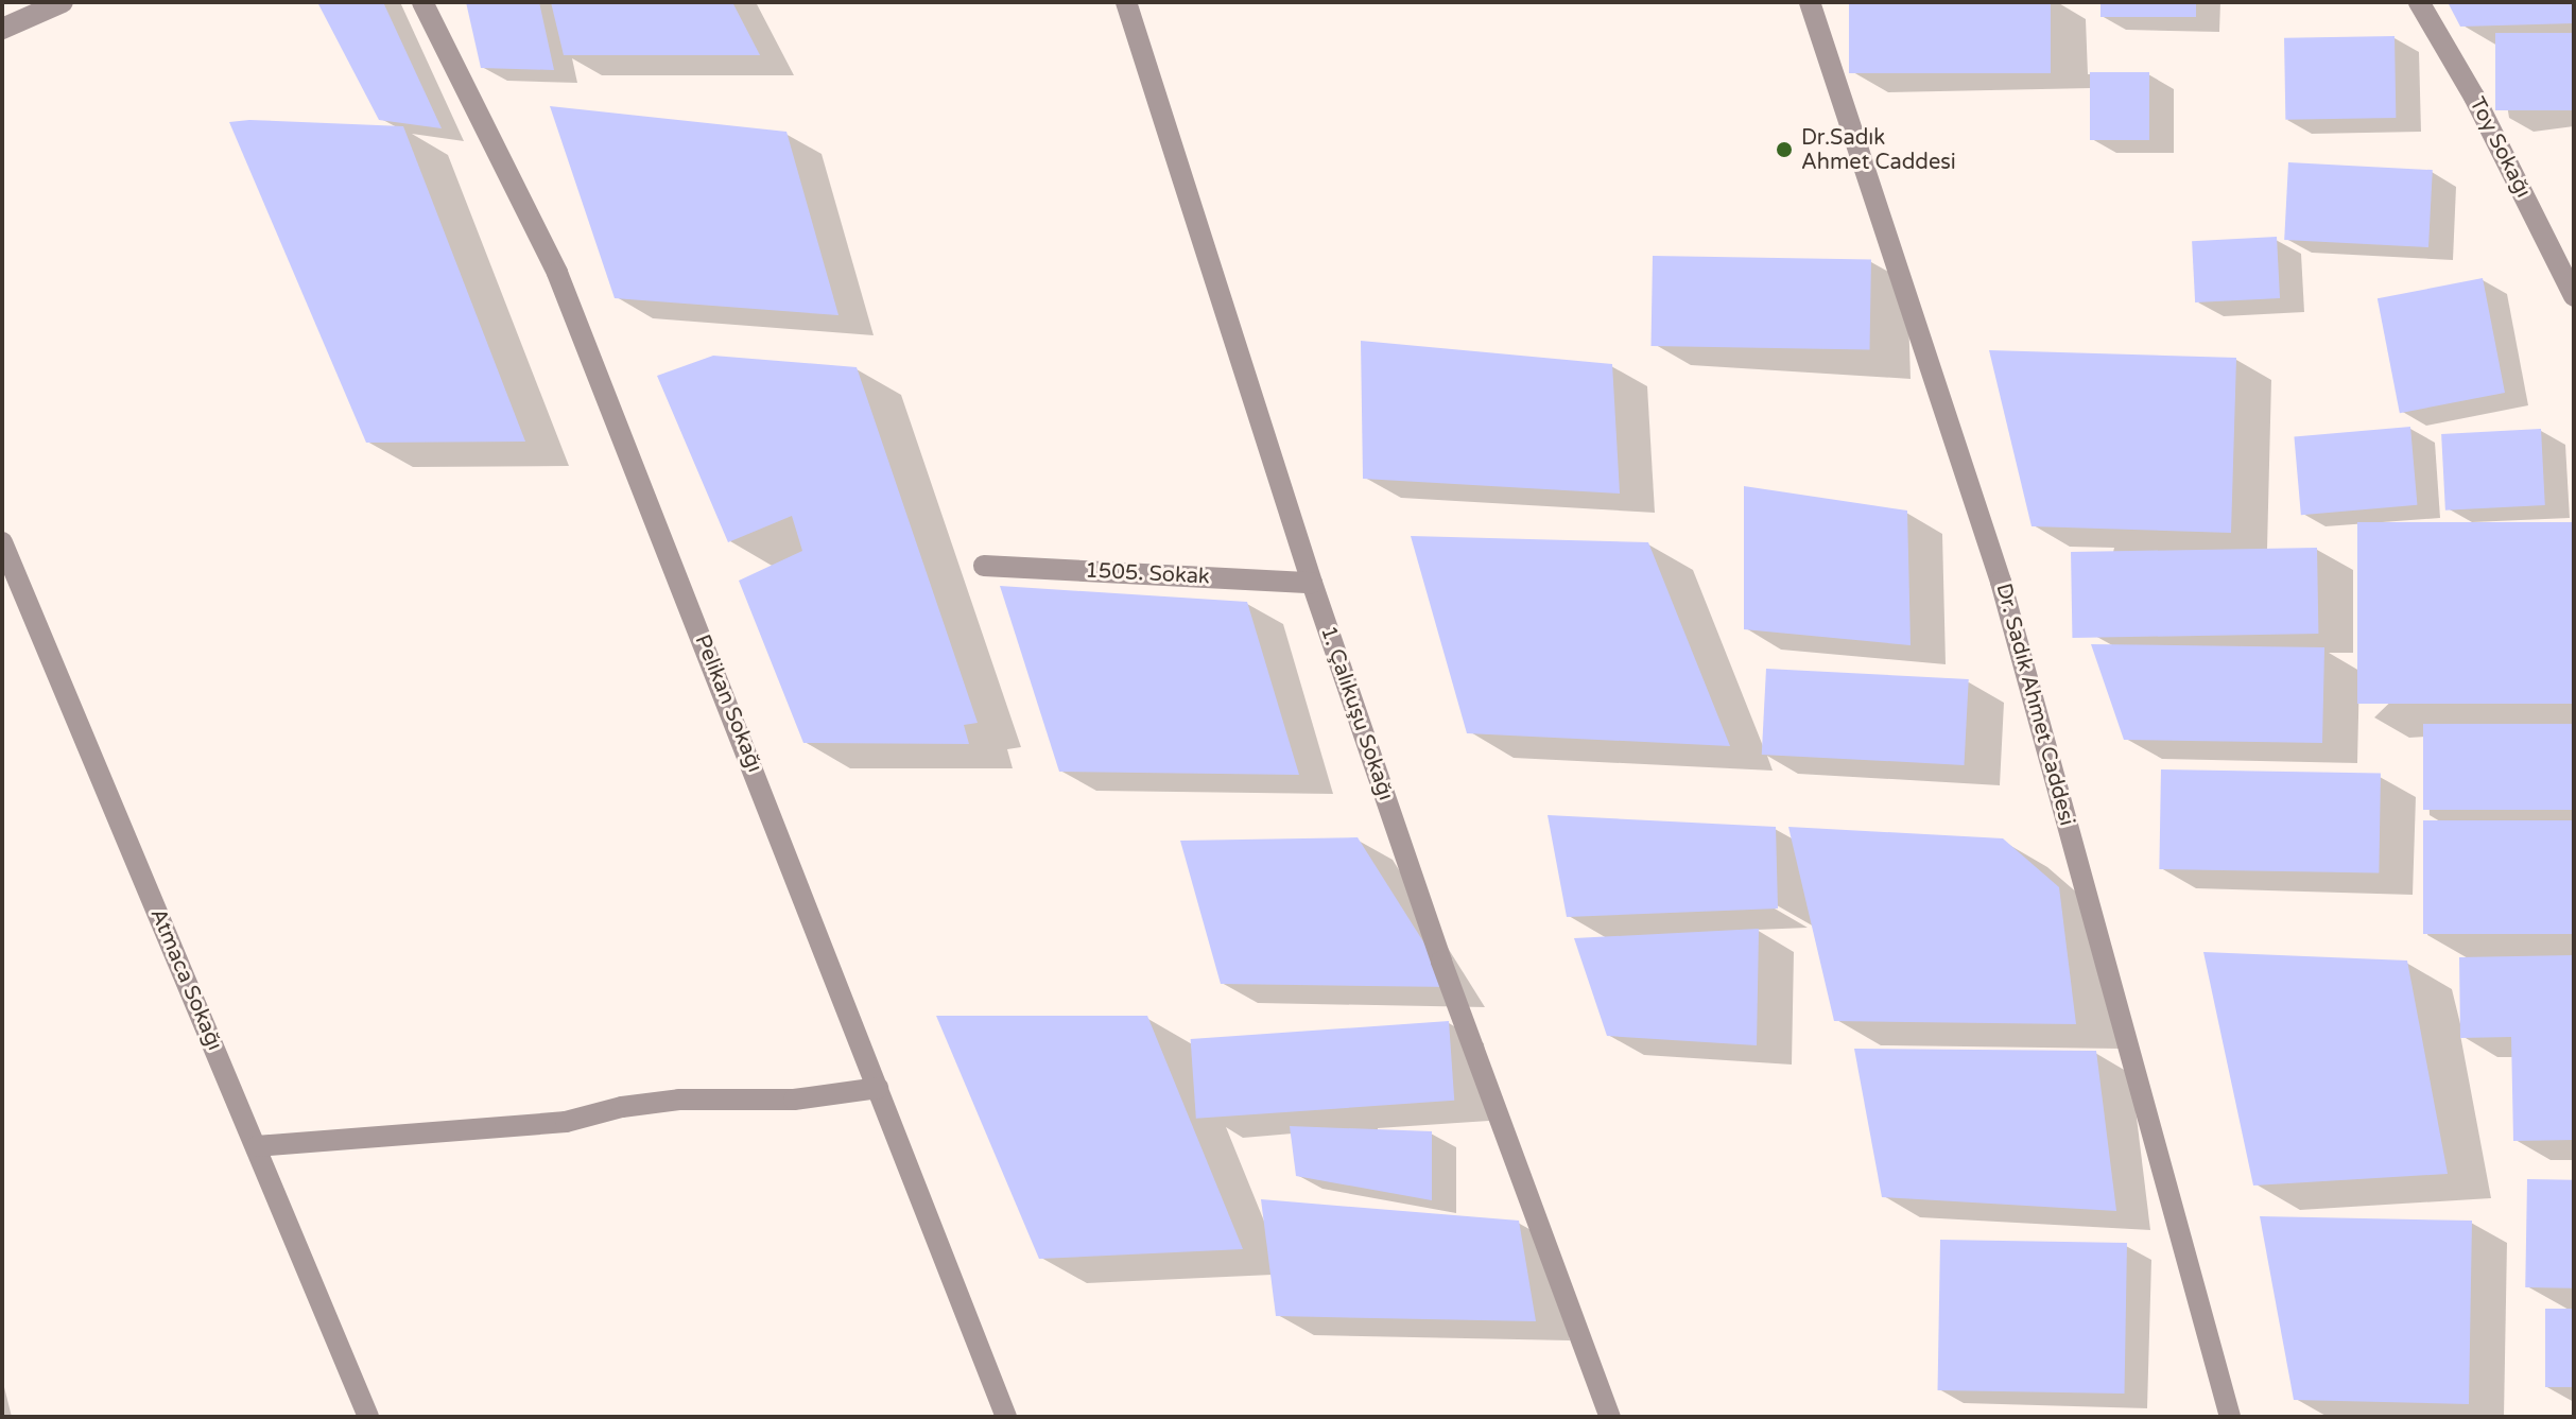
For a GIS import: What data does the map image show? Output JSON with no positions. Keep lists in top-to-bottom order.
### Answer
{
  "streets": {
    "street": [
      "Toy Sokağı",
      "1505. Sokak",
      "Pelikan Sokağı",
      "Dr. Sadık Ahmet Caddesi",
      "1. Çalıkuşu Sokağı",
      "Atmaca Sokağı"
    ]
  },
  "crossings": [
    ["1505. Sokak", "1. Çalıkuşu Sokağı"]
  ],
  "places": ["Dr.Sadık Ahmet Caddesi"]
}
